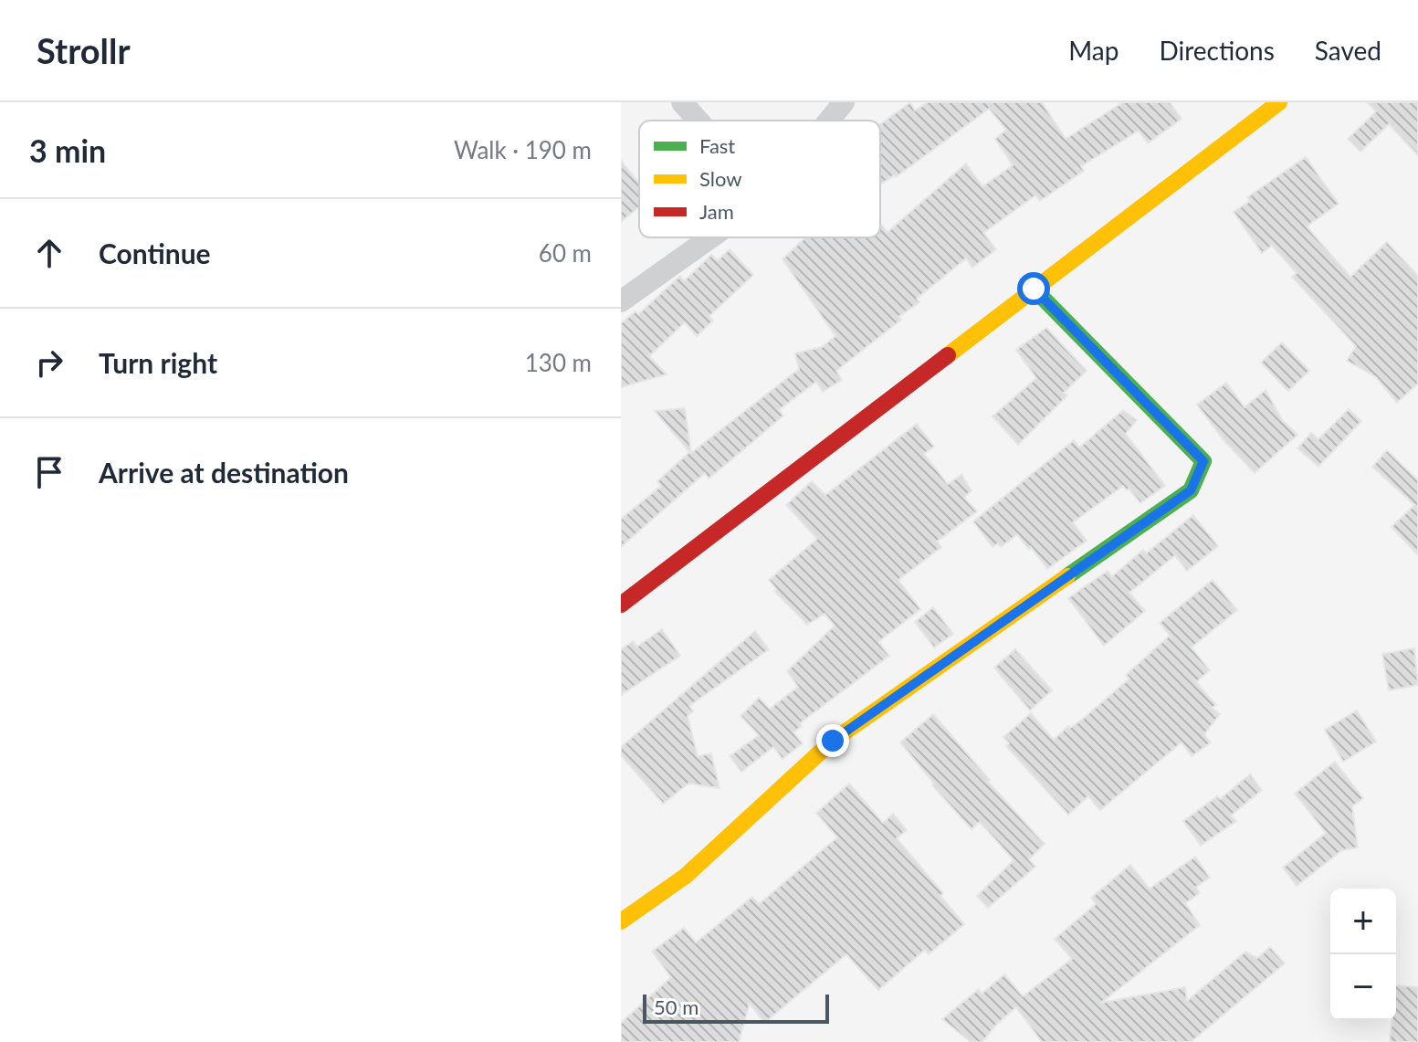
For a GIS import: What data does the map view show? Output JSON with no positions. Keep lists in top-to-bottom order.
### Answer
{
  "legend": ["Fast", "Slow", "Jam"],
  "scale_bar": "50 m",
  "page": {
    "header": "Strollr",
    "nav": ["Map", "Directions", "Saved"],
    "heading": ["3 min", "Walk · 190 m"],
    "list": [
      ["Continue", "60 m"],
      ["Turn right", "130 m"],
      "Arrive at destination"
    ],
    "map_buttons": ["+", "−"],
    "scale": "50 m"
  }
}
